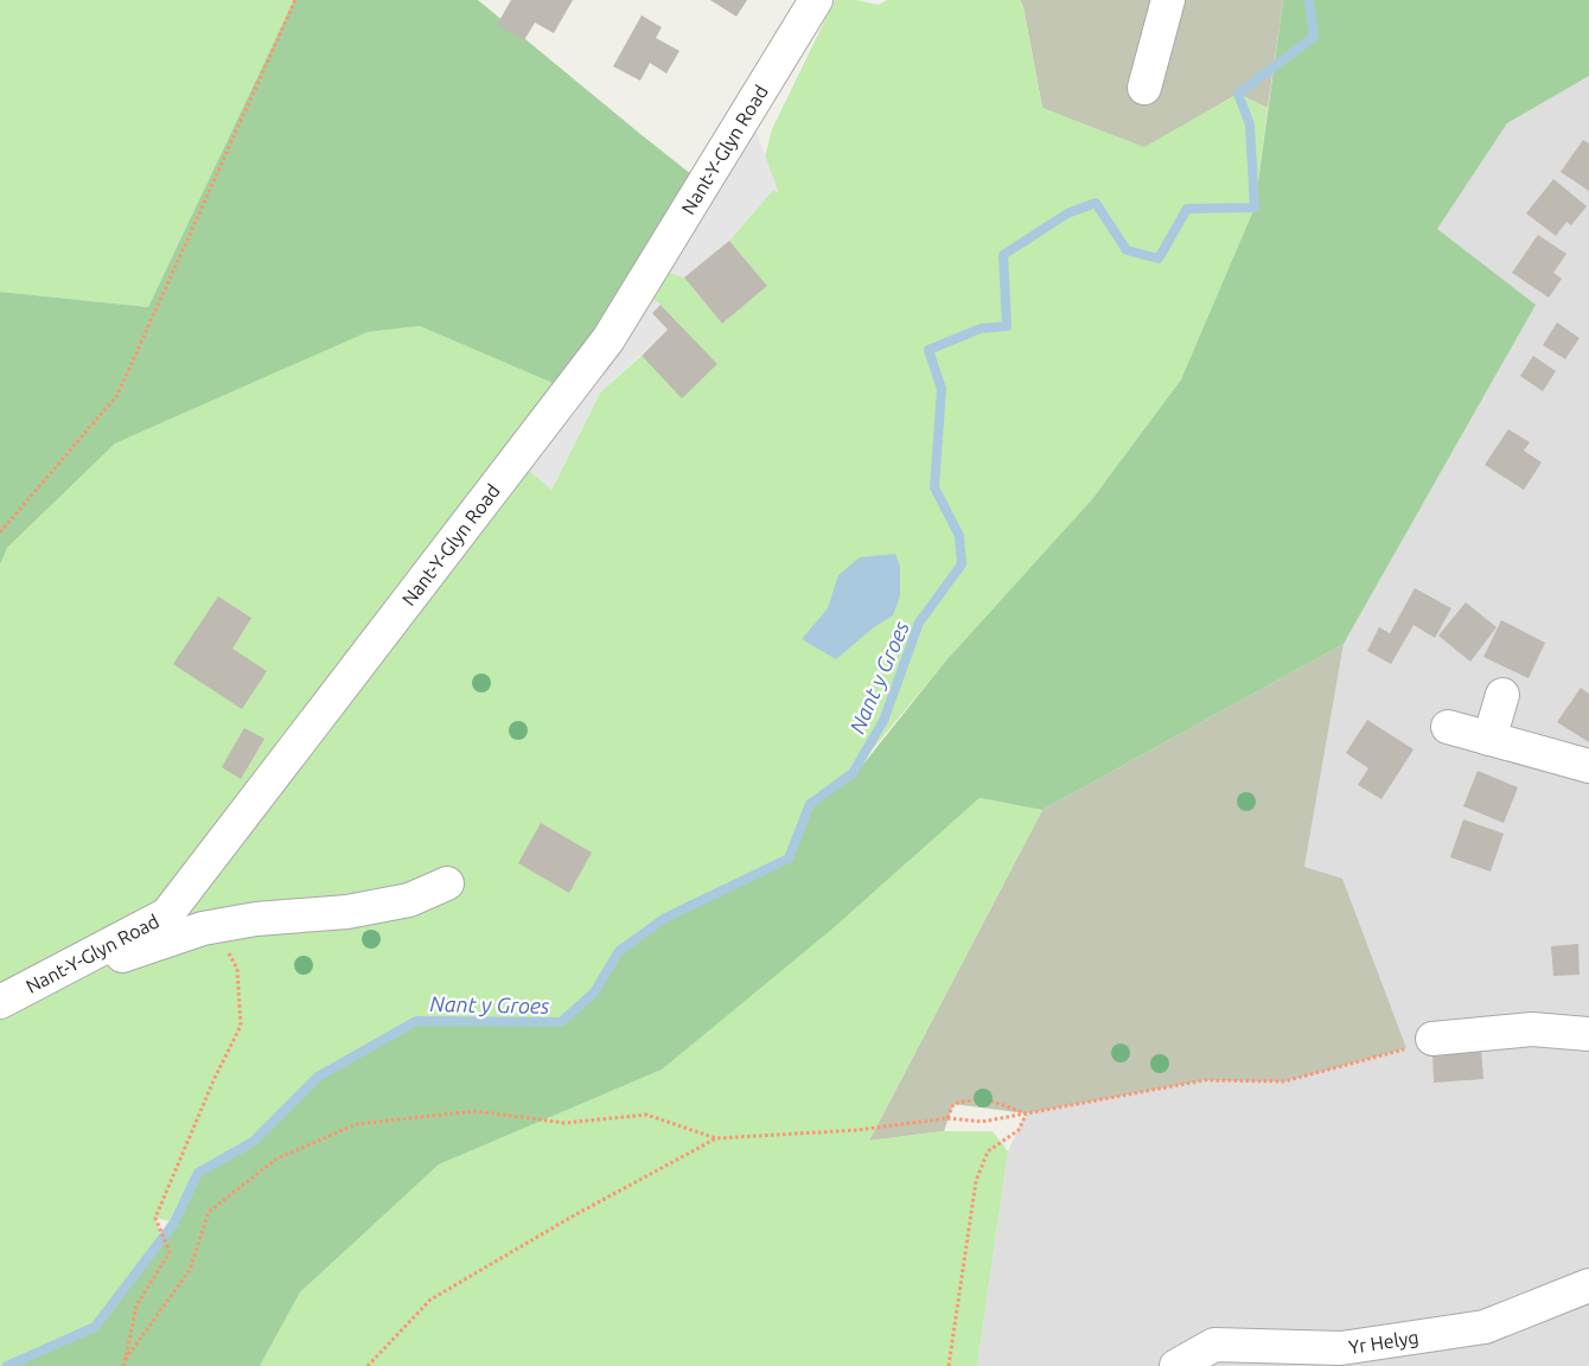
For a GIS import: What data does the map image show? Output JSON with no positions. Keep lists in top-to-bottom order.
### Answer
{
  "streets": {
    "street": ["Nant-Y-Glyn Road", "Yr Helyg"]
  },
  "water": ["Nant y Groes"]
}
